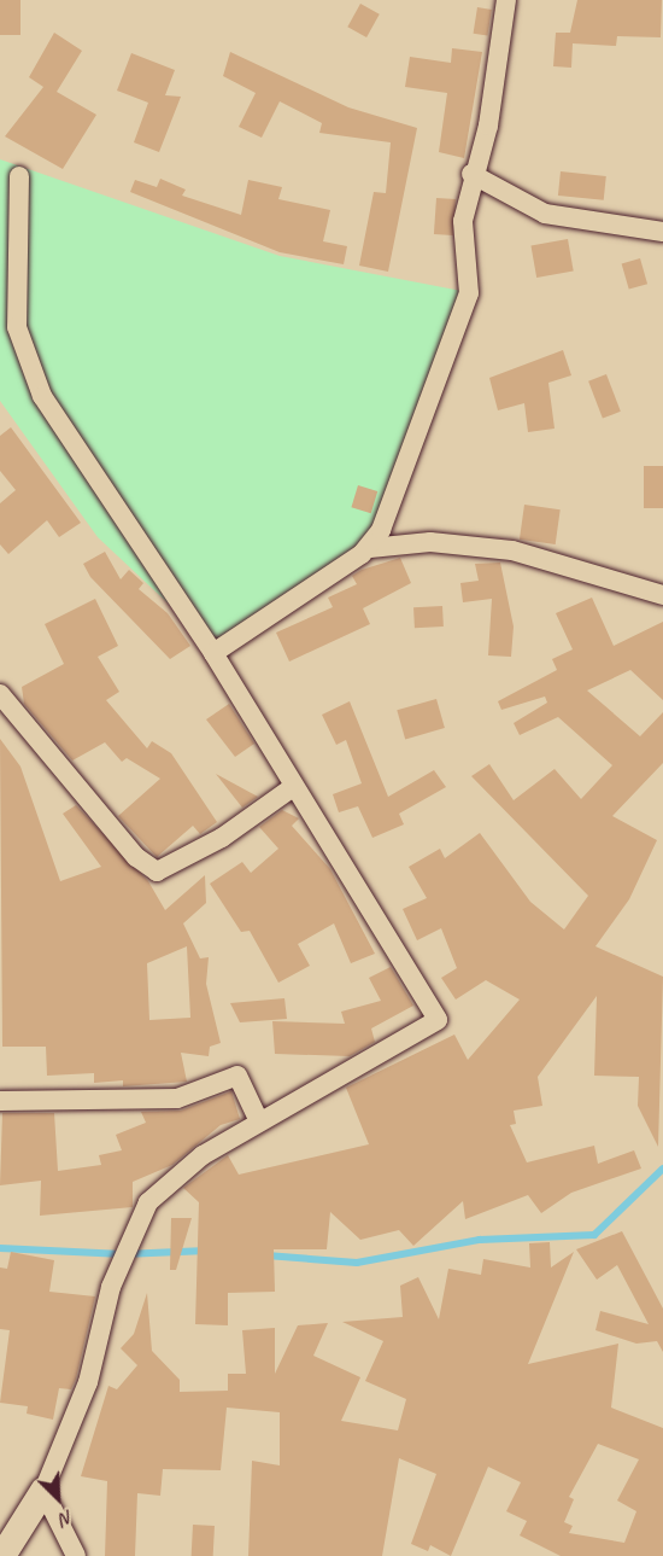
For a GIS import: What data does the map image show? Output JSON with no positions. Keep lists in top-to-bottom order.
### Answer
{
  "north": "bottom right"
}
